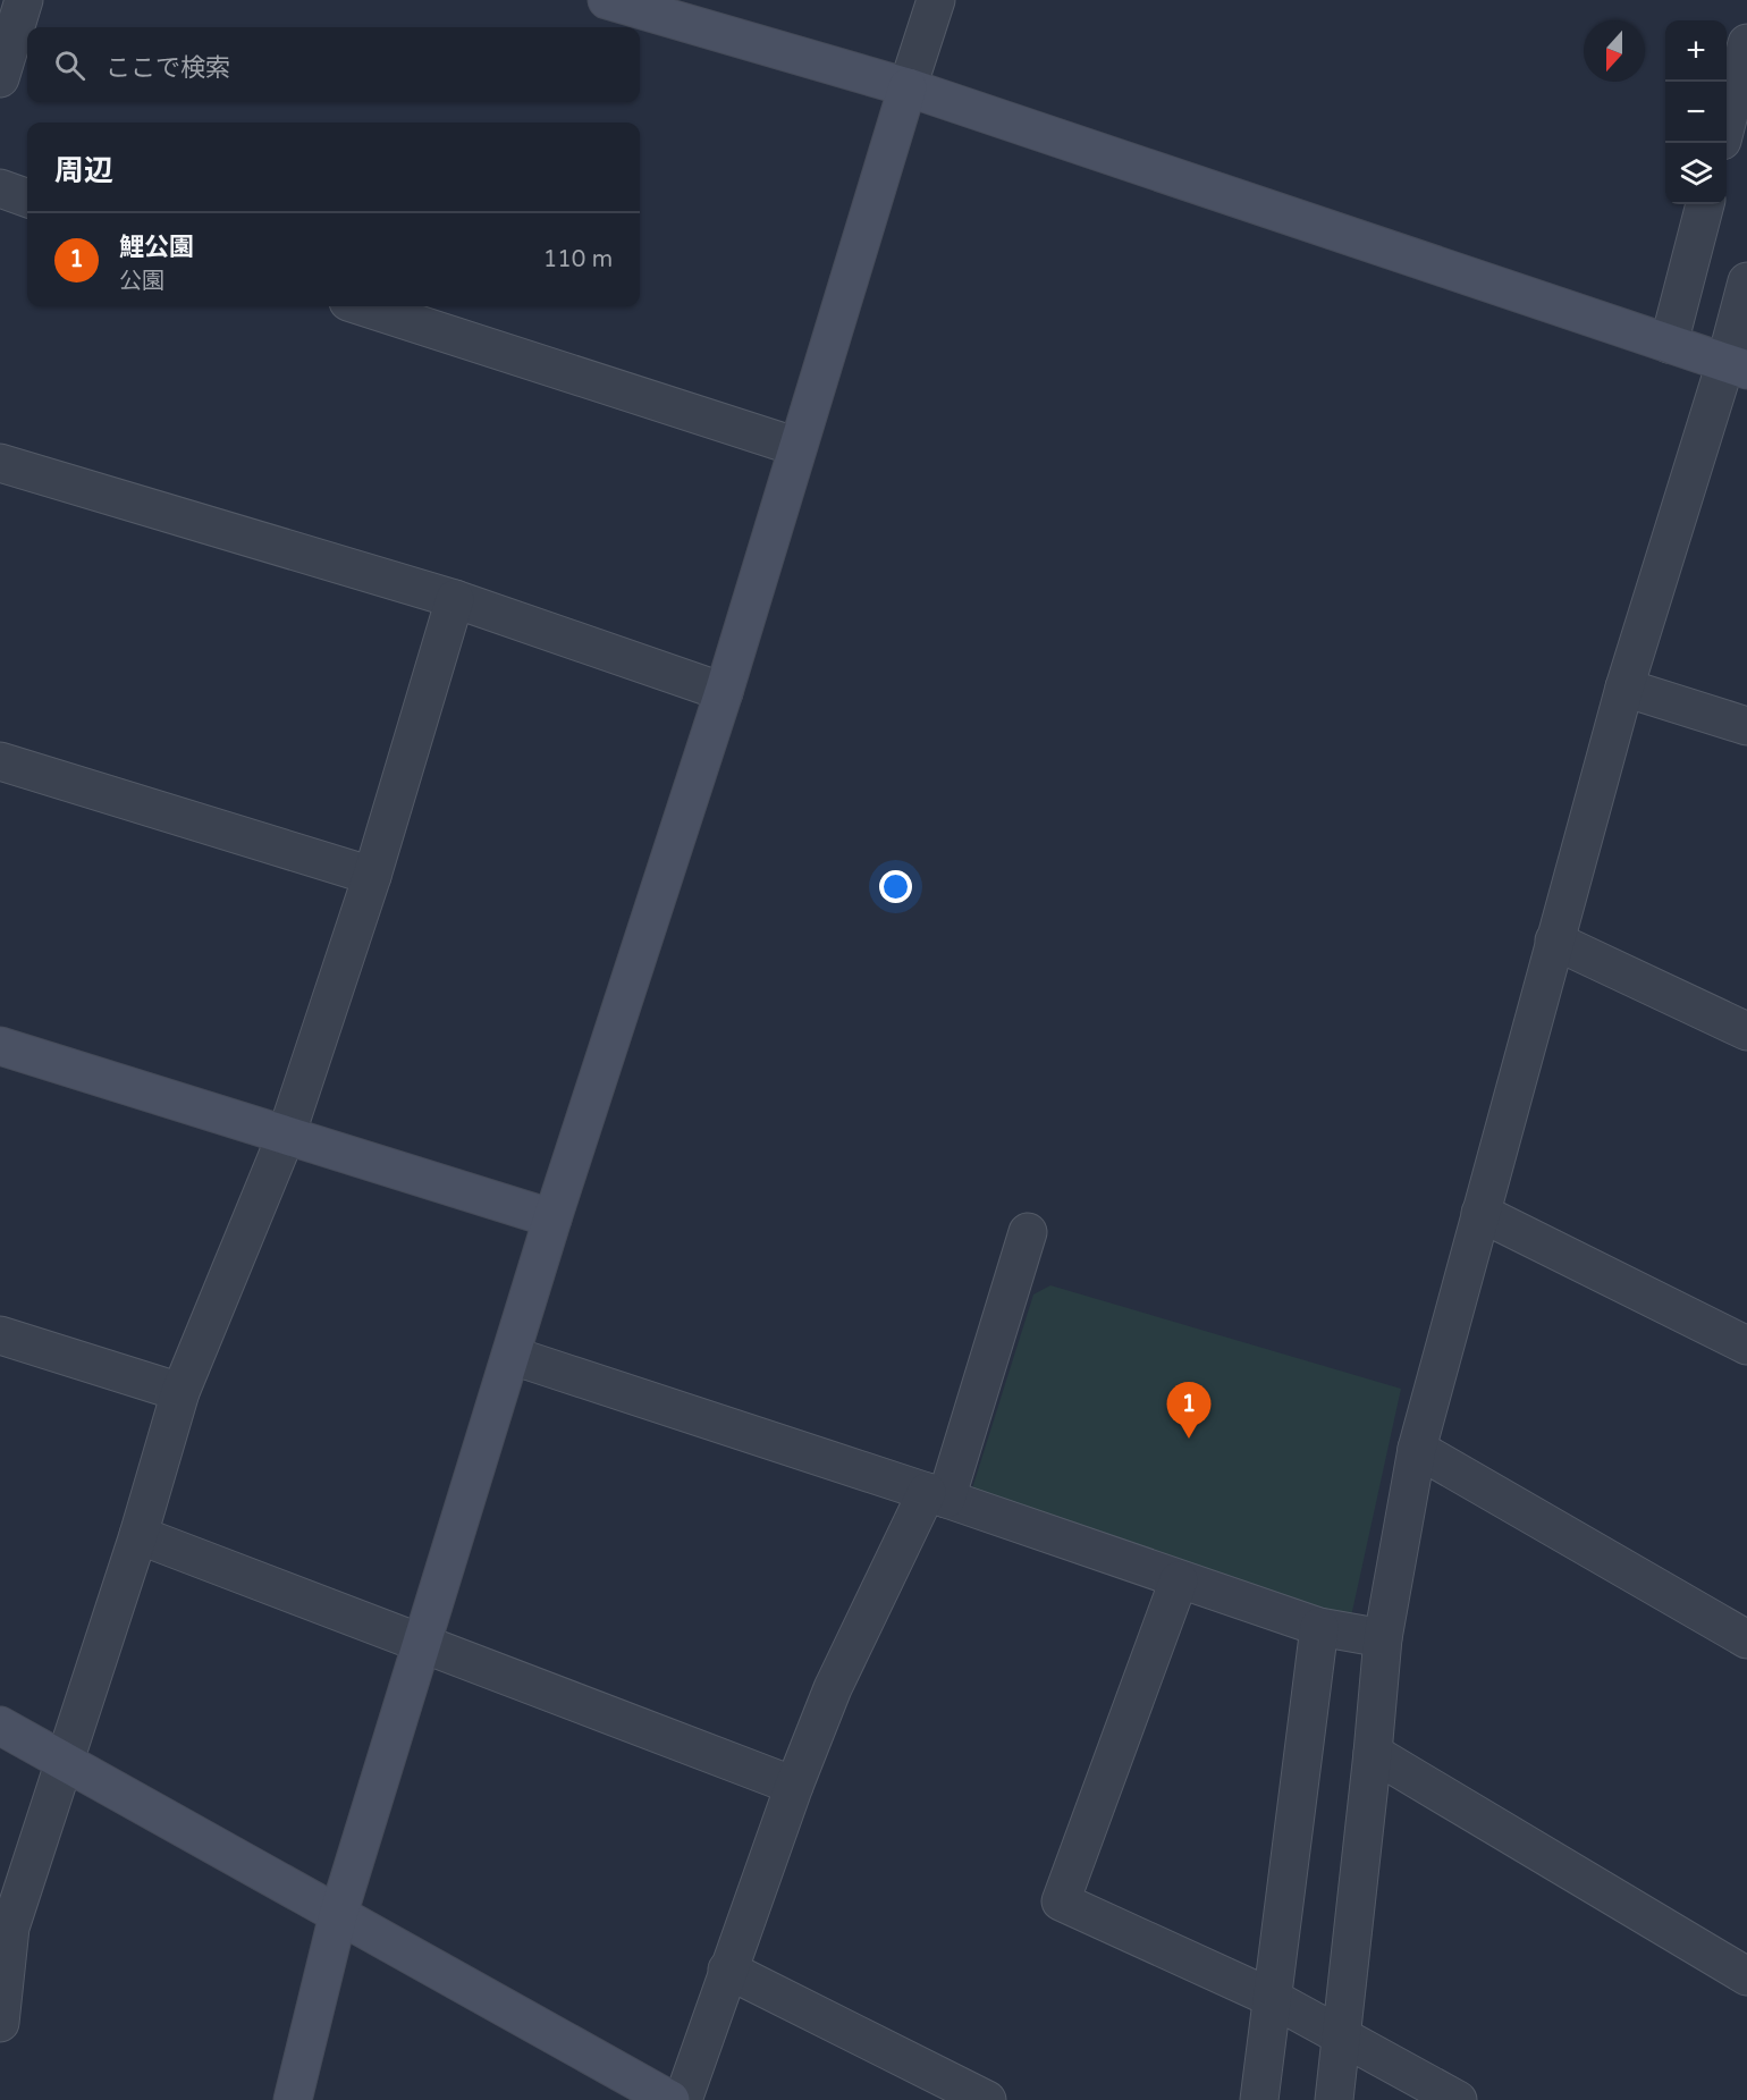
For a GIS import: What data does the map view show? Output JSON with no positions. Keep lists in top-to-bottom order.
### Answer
{
  "north": "bottom",
  "page": {
    "map_buttons": ["+", "−"],
    "search": "ここで検索",
    "heading": "周辺",
    "list": [
      {
        "mark": "1",
        "name": "鯉公園",
        "note": "公園",
        "value": "110 m"
      }
    ],
    "pins": "1"
  }
}
